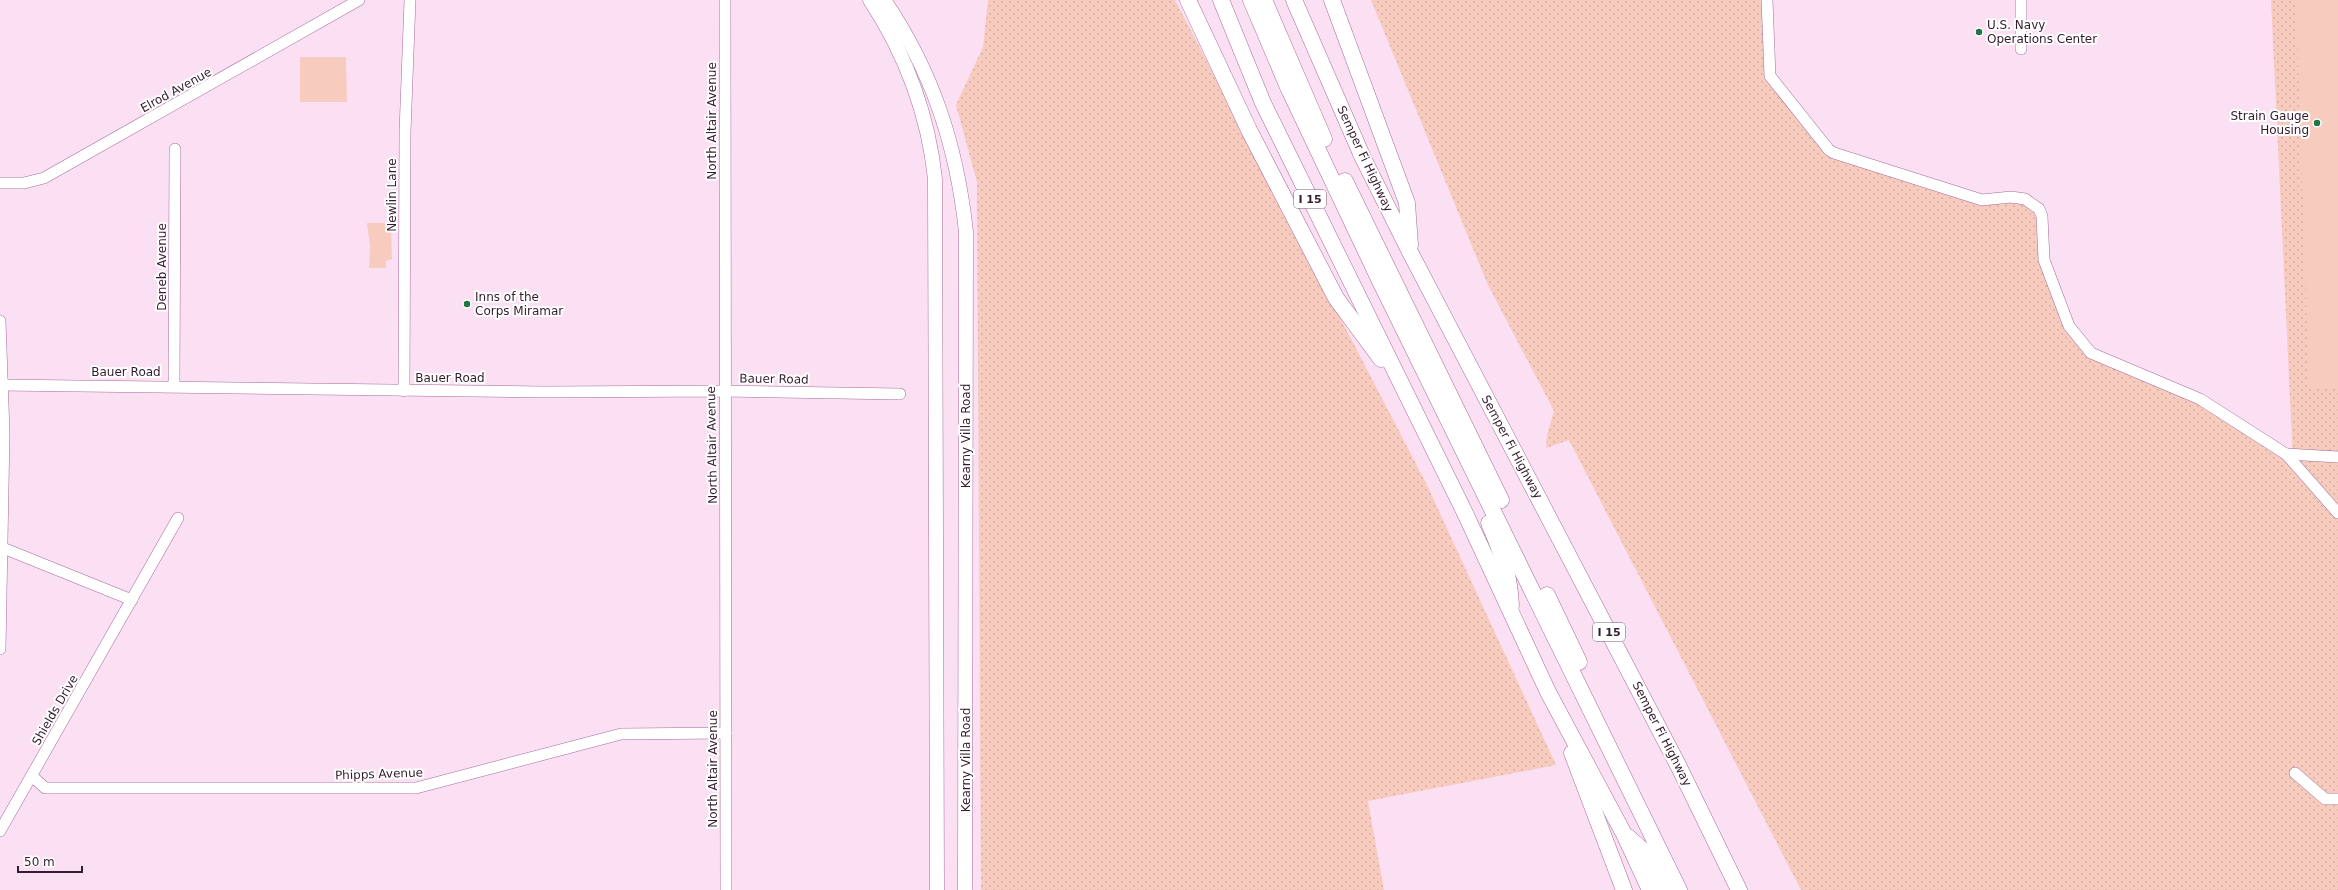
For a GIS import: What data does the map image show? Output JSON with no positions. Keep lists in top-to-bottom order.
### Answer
{
  "streets": {
    "highway": ["Semper Fi Highway", "I 15"],
    "main road": ["Kearny Villa Road"],
    "street": [
      "Elrod Avenue",
      "North Altair Avenue",
      "Newlin Lane",
      "Deneb Avenue",
      "Bauer Road",
      "Shields Drive",
      "Phipps Avenue"
    ]
  },
  "crossings": [
    ["North Altair Avenue", "Bauer Road"],
    ["North Altair Avenue", "Phipps Avenue"],
    ["Newlin Lane", "Bauer Road"],
    ["Deneb Avenue", "Bauer Road"],
    ["Shields Drive", "Phipps Avenue"]
  ],
  "places": ["U.S. Navy Operations Center", "Strain Gauge Housing", "Inns of the Corps Miramar"],
  "scale_bar": "50 m"
}
